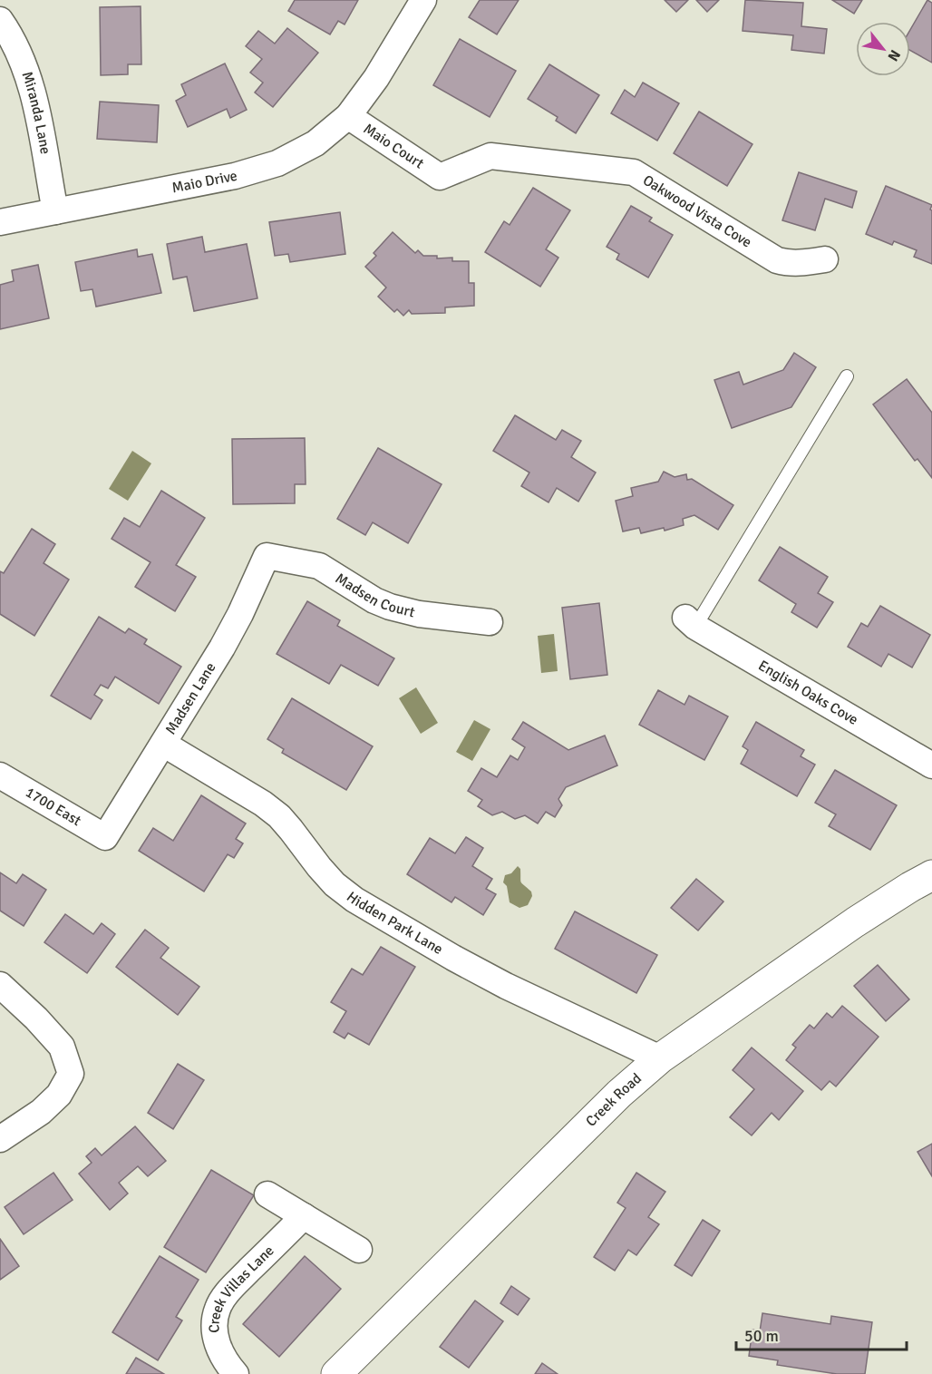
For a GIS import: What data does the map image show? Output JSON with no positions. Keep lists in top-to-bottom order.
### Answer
{
  "streets": {
    "street": [
      "Miranda Lane",
      "Maio Court",
      "Maio Drive",
      "Oakwood Vista Cove",
      "Madsen Court",
      "English Oaks Cove",
      "Madsen Lane",
      "1700 East",
      "Hidden Park Lane",
      "Creek Road",
      "Creek Villas Lane"
    ]
  },
  "crossings": [
    ["Miranda Lane", "Maio Drive"],
    ["Maio Court", "Maio Drive"],
    ["Maio Court", "Oakwood Vista Cove"],
    ["Madsen Court", "Madsen Lane"],
    ["Madsen Lane", "1700 East"],
    ["Madsen Lane", "Hidden Park Lane"],
    ["Hidden Park Lane", "Creek Road"]
  ],
  "scale_bar": "50 m",
  "north": "bottom right"
}
